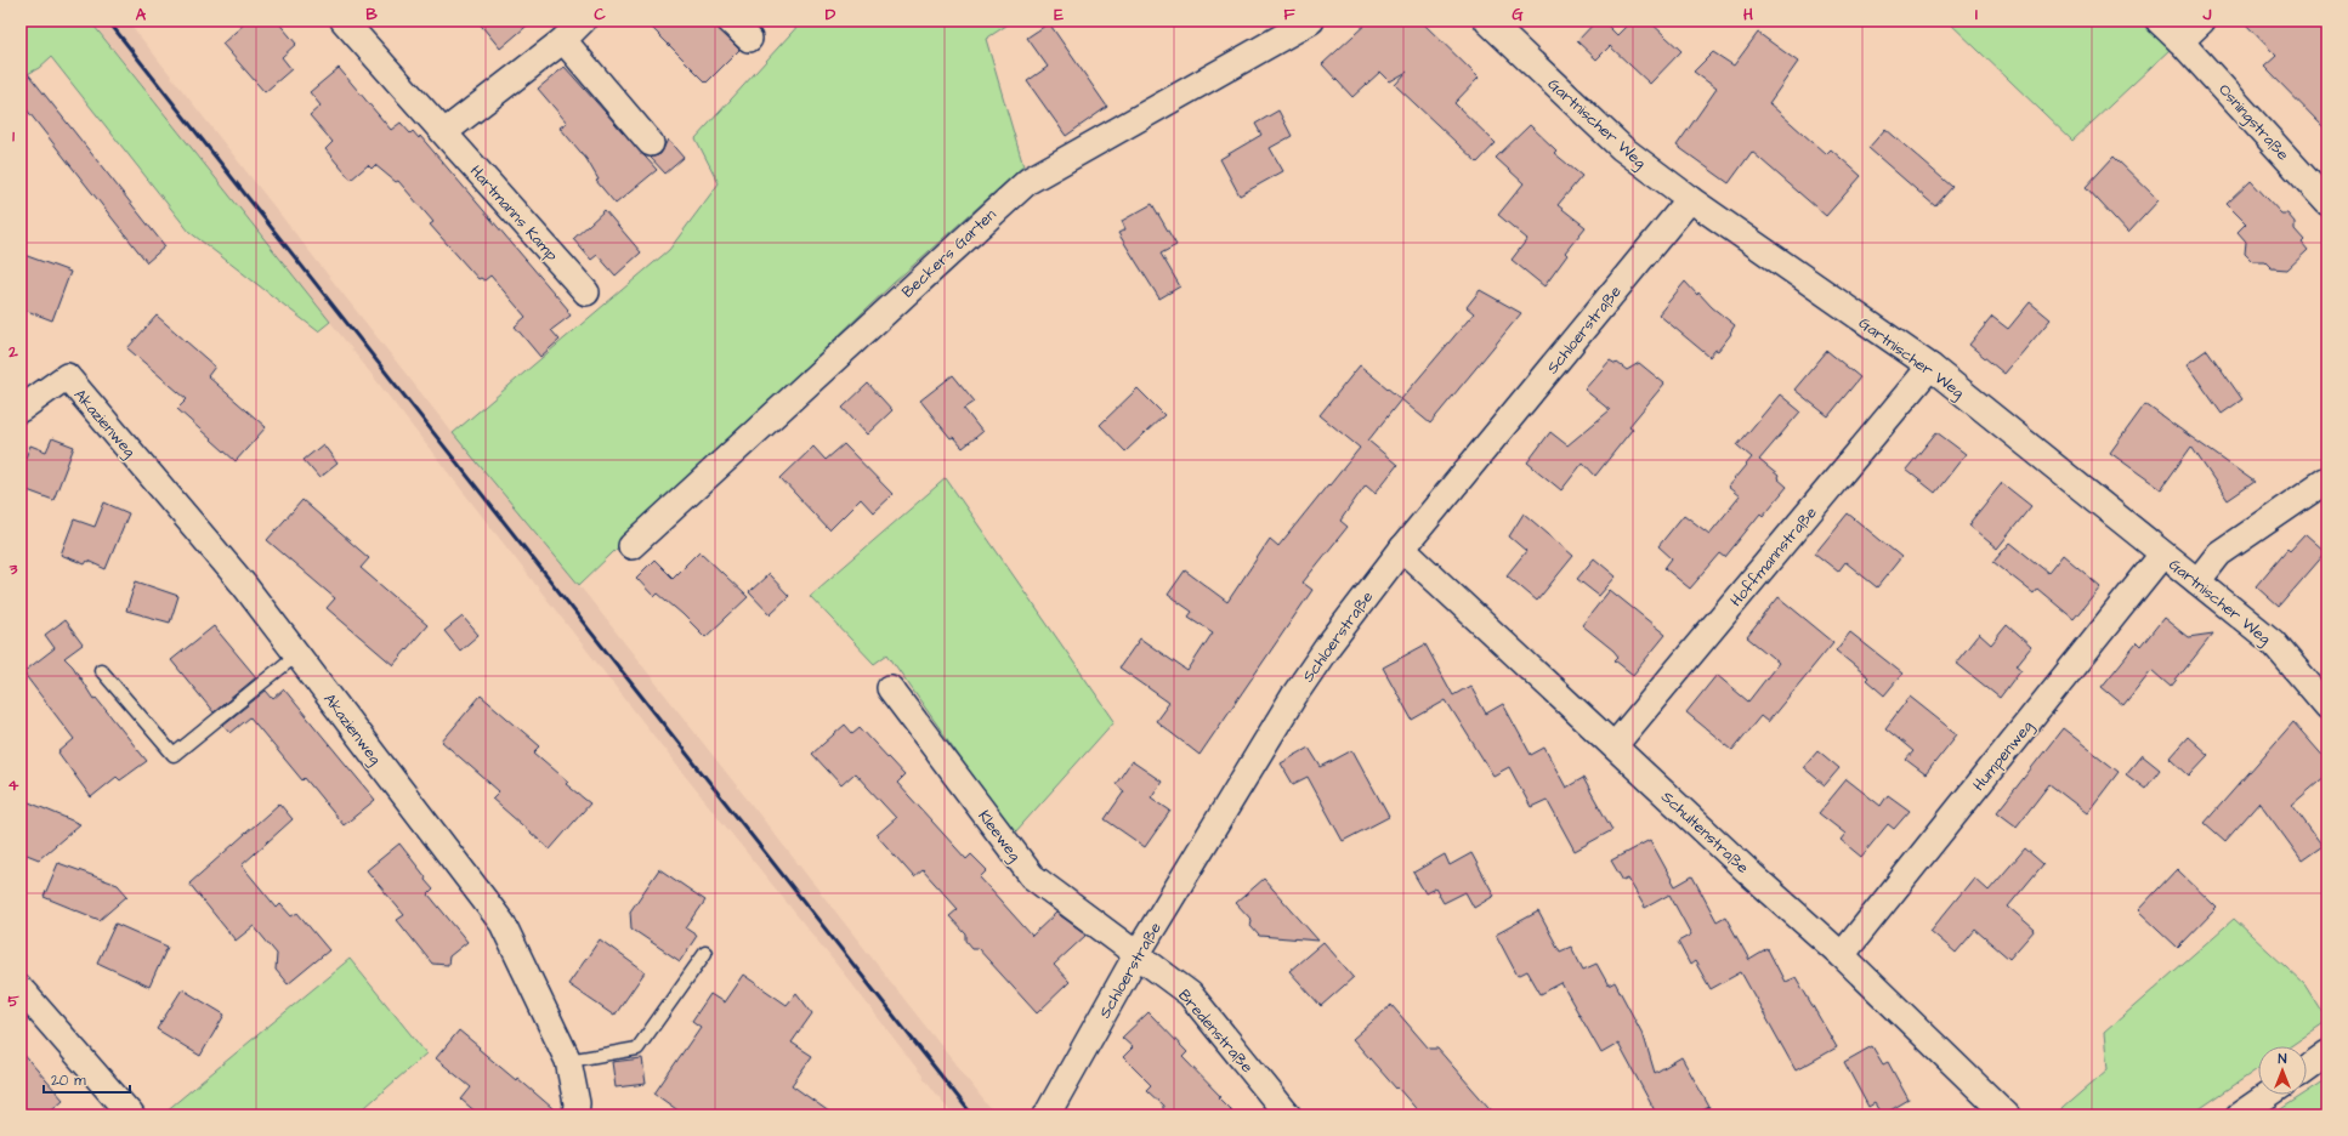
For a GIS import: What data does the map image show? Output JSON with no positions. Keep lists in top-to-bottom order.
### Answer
{
  "streets": {
    "street": [
      "Osningstraße",
      "Gartnischer Weg",
      "Hartmanns Kamp",
      "Beckers Garten",
      "Schloerstraße",
      "Akazienweg",
      "Hoffmannstraße",
      "Humpenweg",
      "Schultenstraße",
      "Kleeweg",
      "Bredenstraße"
    ]
  },
  "crossings": [
    ["Gartnischer Weg", "Schloerstraße"],
    ["Gartnischer Weg", "Hoffmannstraße"],
    ["Gartnischer Weg", "Humpenweg"],
    ["Schloerstraße", "Schultenstraße"],
    ["Schloerstraße", "Kleeweg"],
    ["Schloerstraße", "Bredenstraße"],
    ["Hoffmannstraße", "Schultenstraße"],
    ["Humpenweg", "Schultenstraße"],
    ["Kleeweg", "Bredenstraße"]
  ],
  "scale_bar": "20 m",
  "north": "top",
  "grid": {
    "columns": [
      "A",
      "B",
      "C",
      "D",
      "E",
      "F",
      "G",
      "H",
      "I",
      "J"
    ],
    "rows": [
      "1",
      "2",
      "3",
      "4",
      "5"
    ]
  }
}
